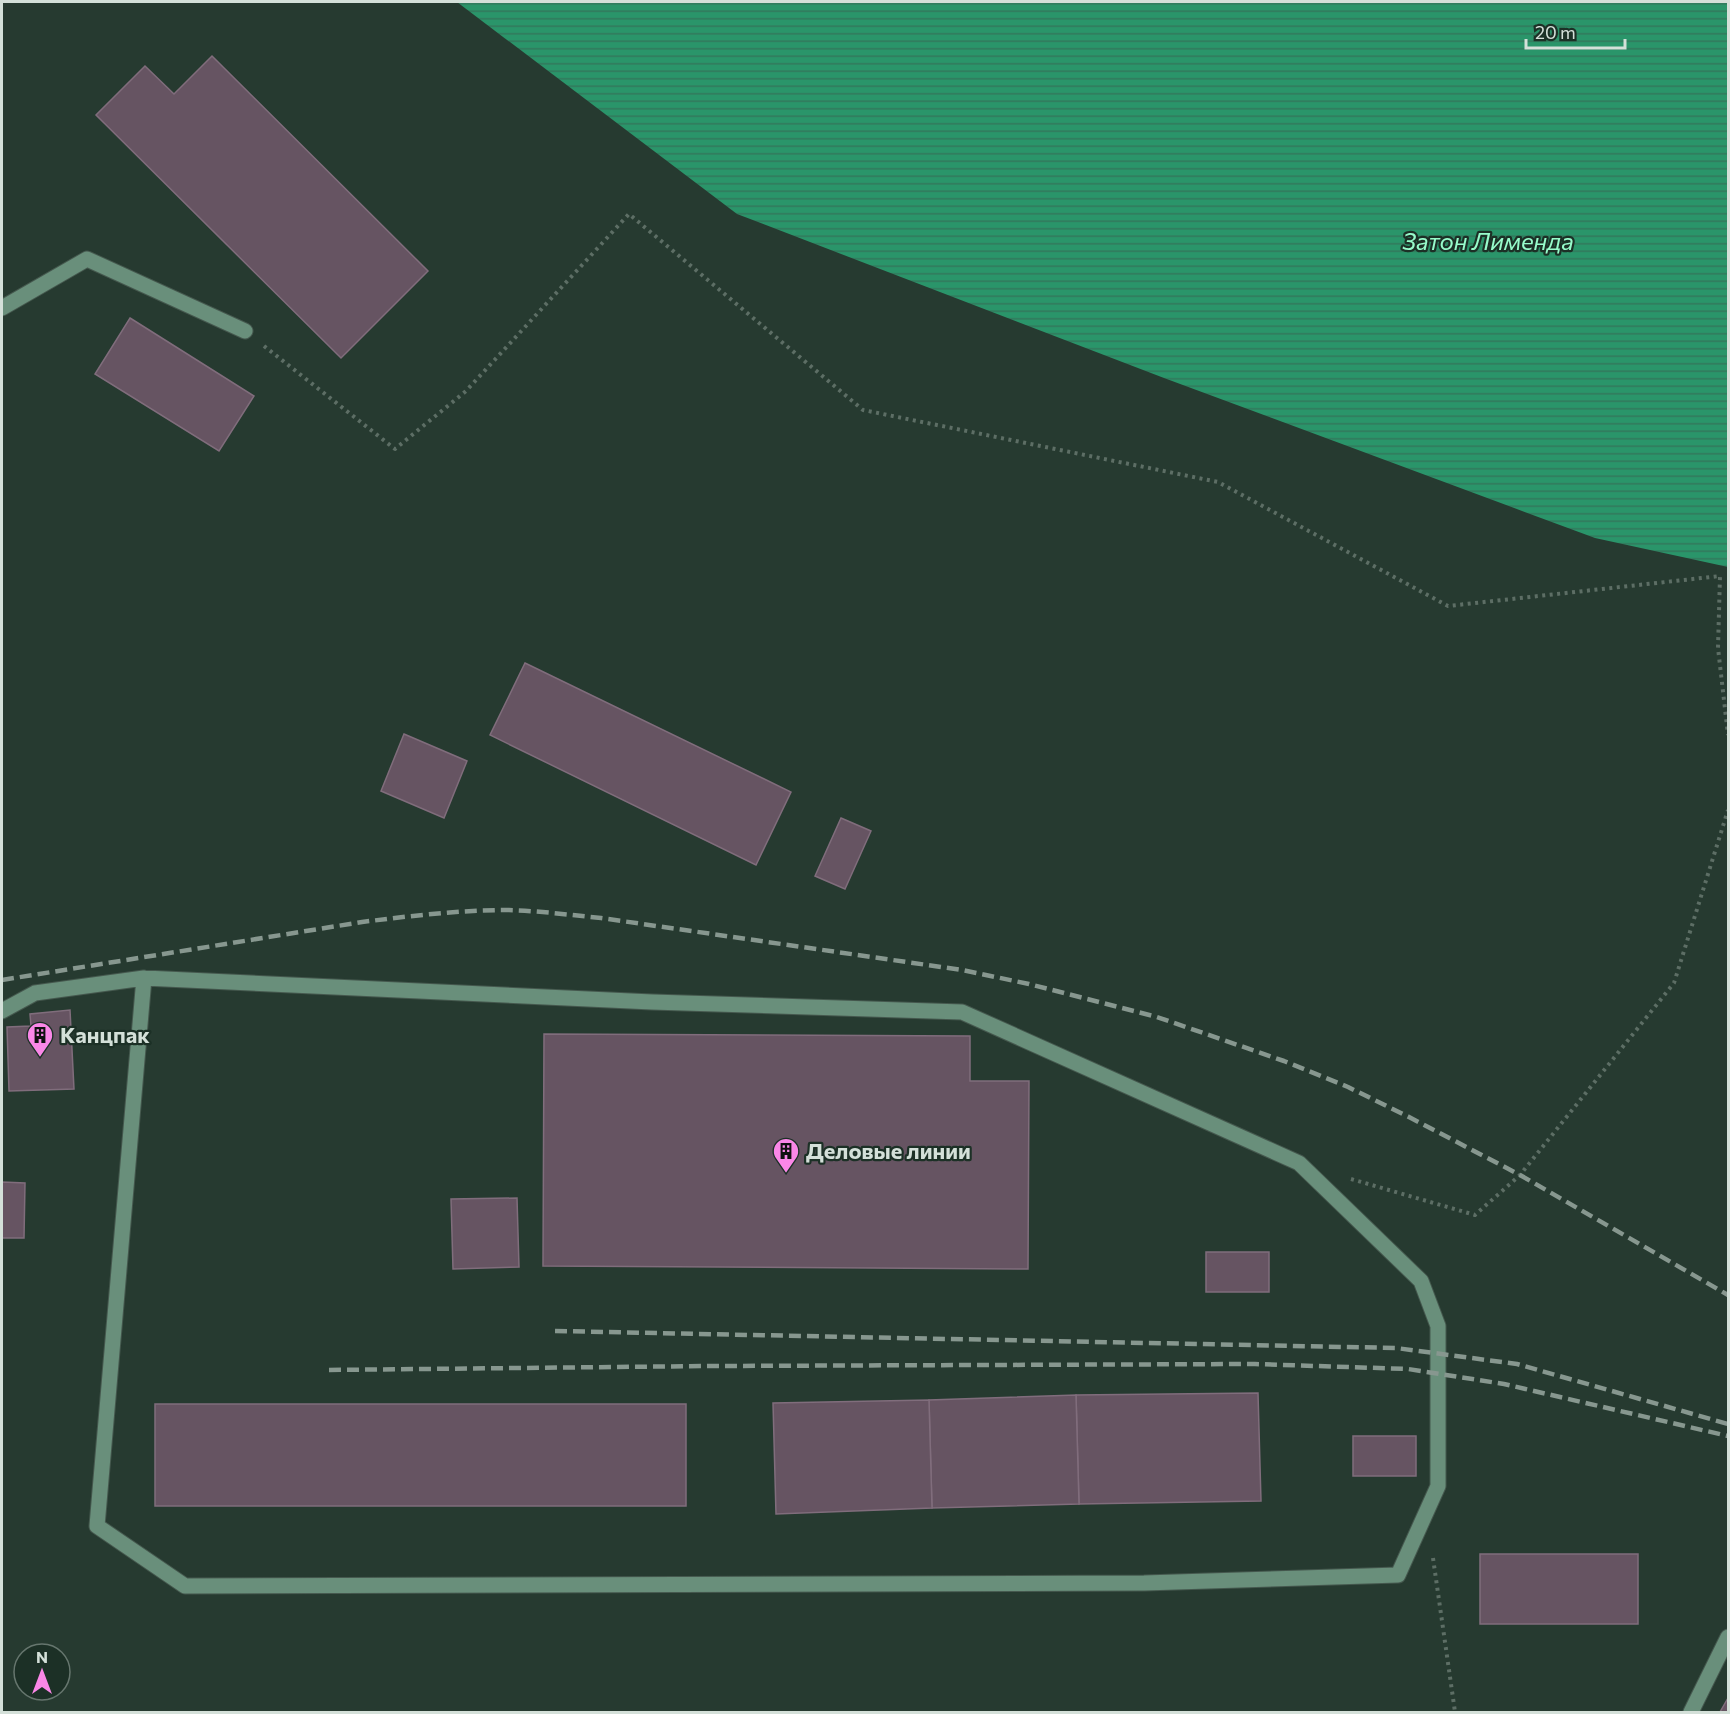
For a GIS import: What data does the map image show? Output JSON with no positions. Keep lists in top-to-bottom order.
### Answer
{
  "water": ["Затон Лименда"],
  "places": {
    "building": ["Канцпак", "Деловые линии"]
  },
  "scale_bar": "20 m",
  "north": "top"
}
